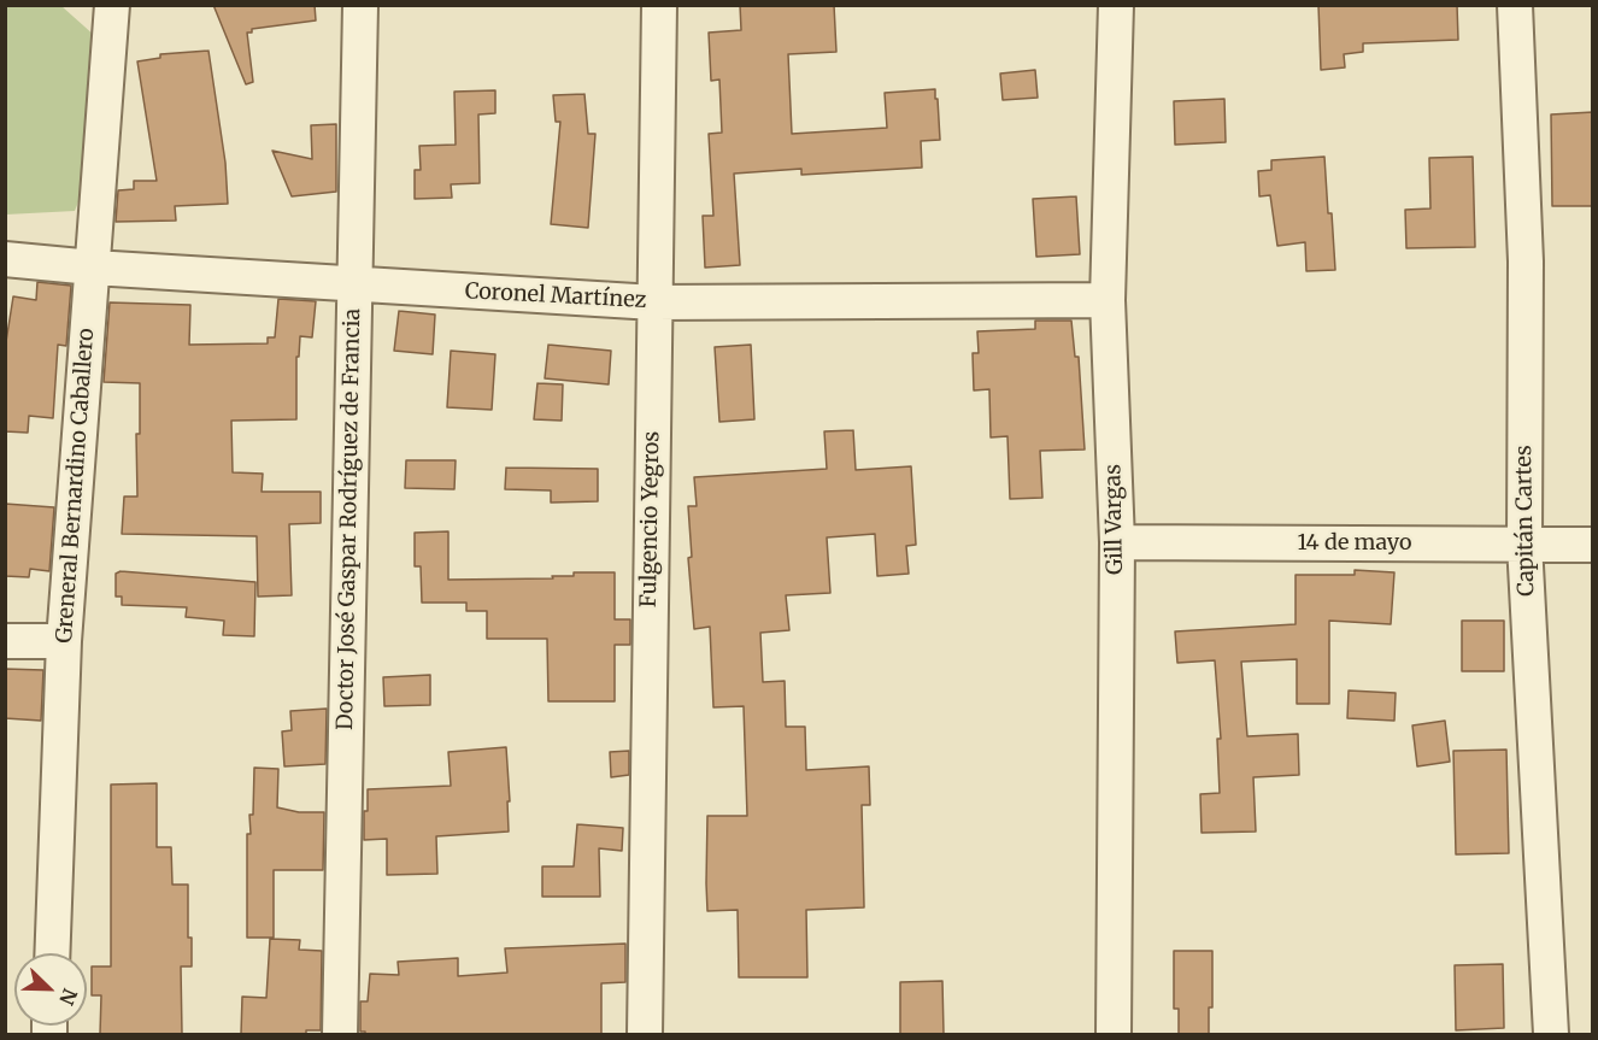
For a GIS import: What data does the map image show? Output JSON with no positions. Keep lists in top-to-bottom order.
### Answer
{
  "streets": {
    "street": [
      "Coronel Martínez",
      "Greneral Bernardino Caballero",
      "Doctor José Gaspar Rodríguez de Francia",
      "Fulgencio Yegros",
      "Gill Vargas",
      "Capitán Cartes",
      "14 de mayo"
    ]
  },
  "crossings": [
    ["Coronel Martínez", "Greneral Bernardino Caballero"],
    ["Coronel Martínez", "Doctor José Gaspar Rodríguez de Francia"],
    ["Coronel Martínez", "Fulgencio Yegros"],
    ["Coronel Martínez", "Gill Vargas"],
    ["Gill Vargas", "14 de mayo"],
    ["Capitán Cartes", "14 de mayo"]
  ],
  "north": "bottom right"
}
